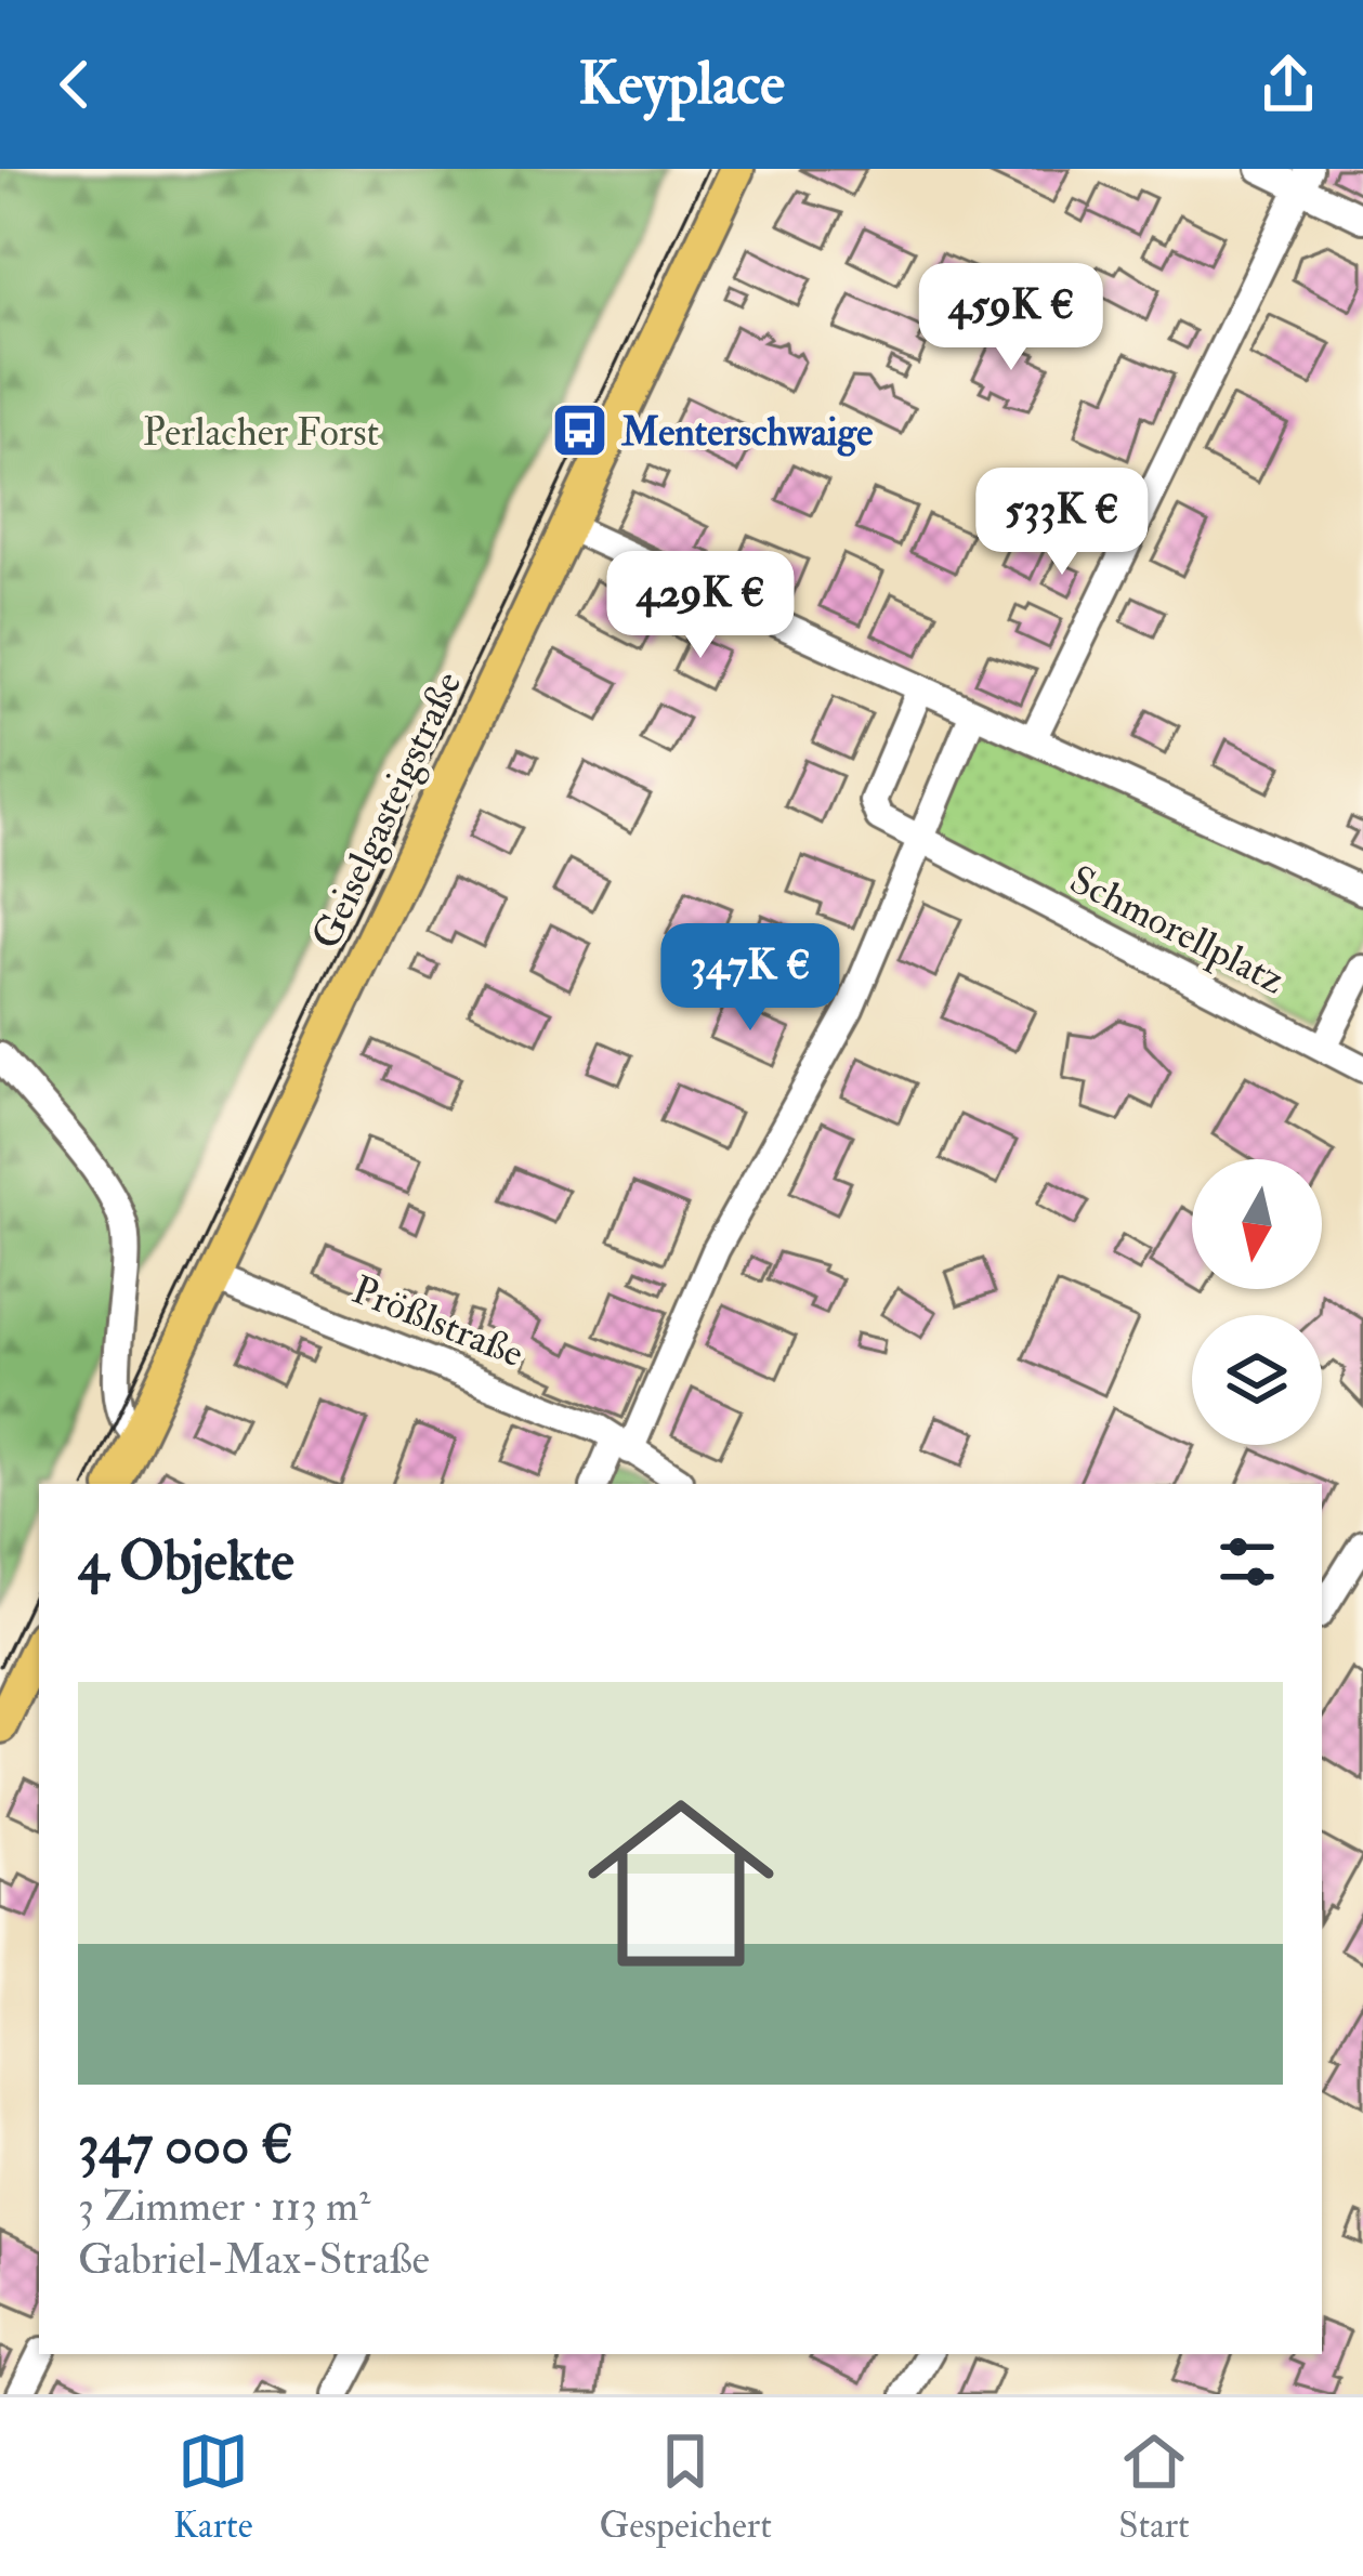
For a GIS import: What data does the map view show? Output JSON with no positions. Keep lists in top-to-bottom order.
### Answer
{
  "streets": {
    "main road": ["Geiselgasteigstraße"],
    "street": ["Schmorellplatz", "Prößlstraße"]
  },
  "crossings": [
    ["Geiselgasteigstraße", "Prößlstraße"]
  ],
  "parks": ["Perlacher Forst"],
  "places": {
    "bus stop": ["Menterschwaige"]
  },
  "north": "bottom",
  "page": {
    "header": "Keyplace",
    "price": [
      "459K €",
      "533K €",
      "429K €",
      "347K €"
    ],
    "heading": "4 Objekte",
    "list": [
      {
        "name": "347 000 €",
        "note": "3 Zimmer · 113 m² · Gabriel-Max-Straße"
      }
    ],
    "tabs": ["Karte", "Gespeichert", "Start"]
  }
}
